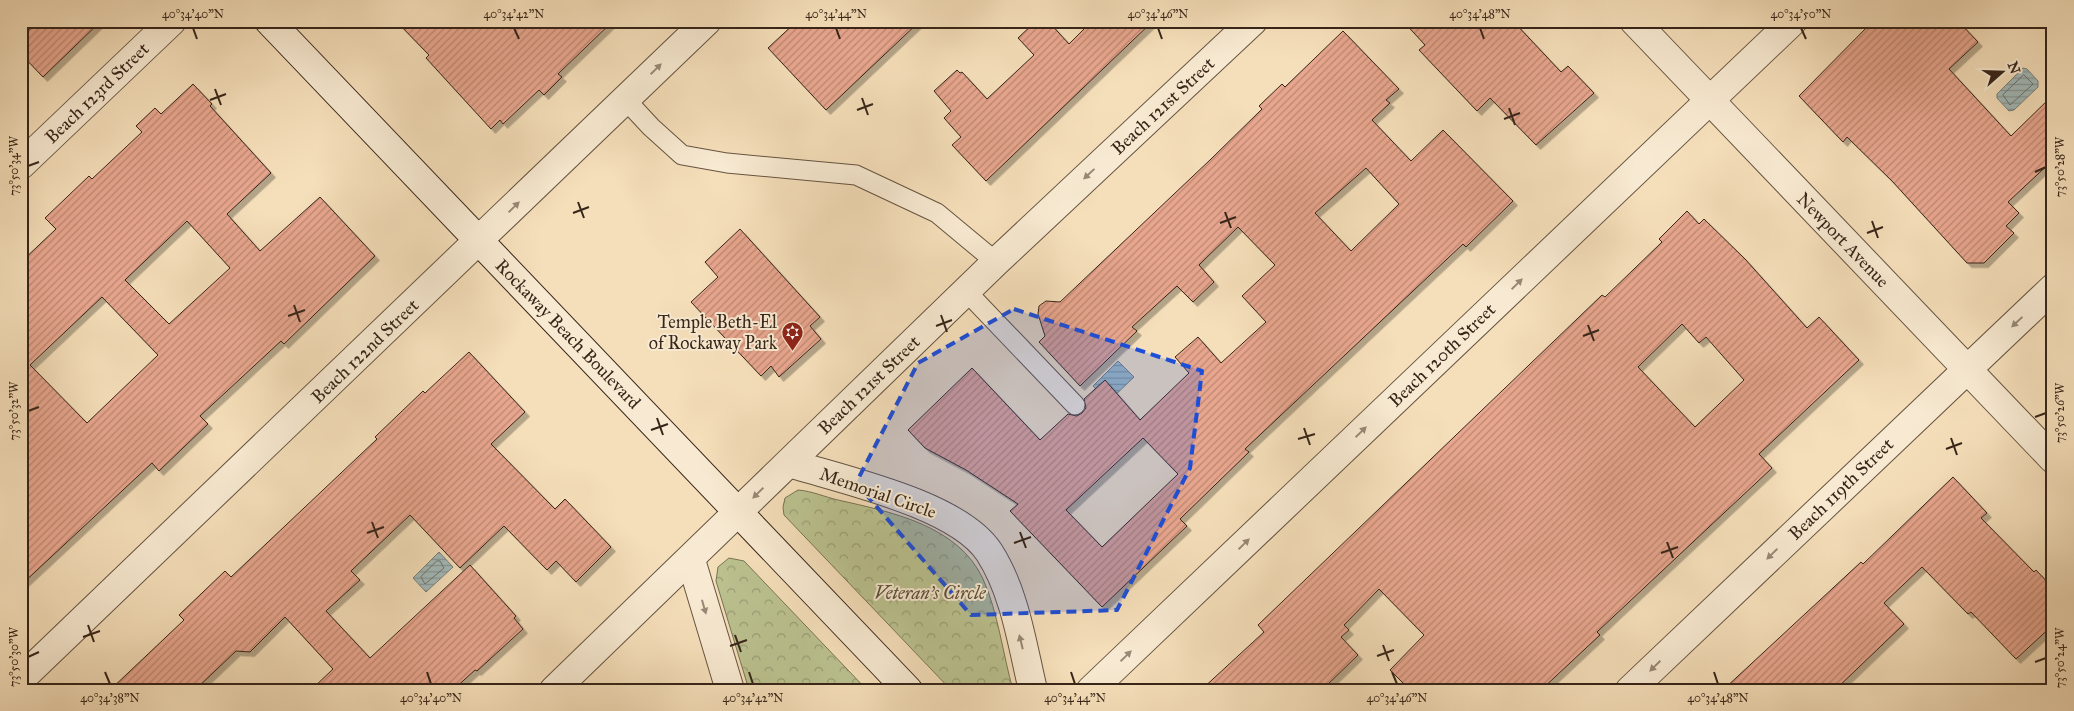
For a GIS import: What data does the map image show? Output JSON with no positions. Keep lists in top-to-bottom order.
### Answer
{
  "streets": {
    "street": [
      "Beach 123rd Street",
      "Beach 121st Street",
      "Newport Avenue",
      "Rockaway Beach Boulevard",
      "Beach 122nd Street",
      "Beach 120th Street",
      "Beach 119th Street",
      "Memorial Circle"
    ]
  },
  "crossings": [
    ["Beach 121st Street", "Rockaway Beach Boulevard"],
    ["Beach 121st Street", "Memorial Circle"],
    ["Newport Avenue", "Beach 120th Street"],
    ["Newport Avenue", "Beach 119th Street"],
    ["Rockaway Beach Boulevard", "Beach 122nd Street"]
  ],
  "one_way": [
    "Beach 121st Street",
    "Beach 120th Street",
    "Beach 119th Street",
    "Memorial Circle"
  ],
  "parks": ["Veteran's Circle"],
  "places": {
    "synagogue": ["Temple Beth-El of Rockaway Park"]
  },
  "north": "right",
  "coordinates": [
    "40°34'40\"N",
    "40°34'42\"N",
    "40°34'44\"N",
    "40°34'46\"N",
    "40°34'48\"N",
    "40°34'50\"N",
    "73°50'34\"W",
    "73°50'28\"W",
    "73°50'32\"W",
    "73°50'26\"W",
    "73°50'30\"W",
    "73°50'24\"W",
    "40°34'38\"N"
  ]
}
